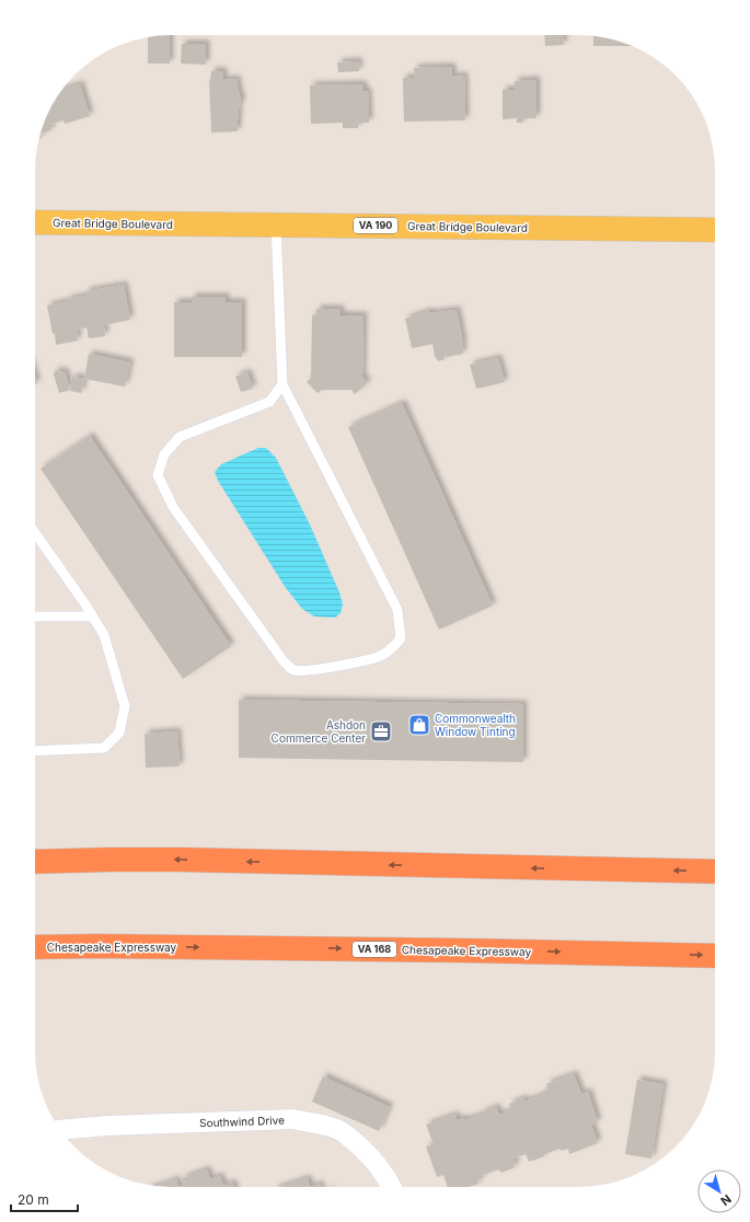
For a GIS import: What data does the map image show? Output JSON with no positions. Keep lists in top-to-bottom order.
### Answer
{
  "streets": {
    "highway": ["Chesapeake Expressway", "VA 168"],
    "main road": ["Great Bridge Boulevard", "VA 190"],
    "street": ["Southwind Drive"]
  },
  "places": {
    "shop": ["Commonwealth Window Tinting"],
    "office": ["Ashdon Commerce Center"]
  },
  "scale_bar": "20 m",
  "north": "bottom right"
}
